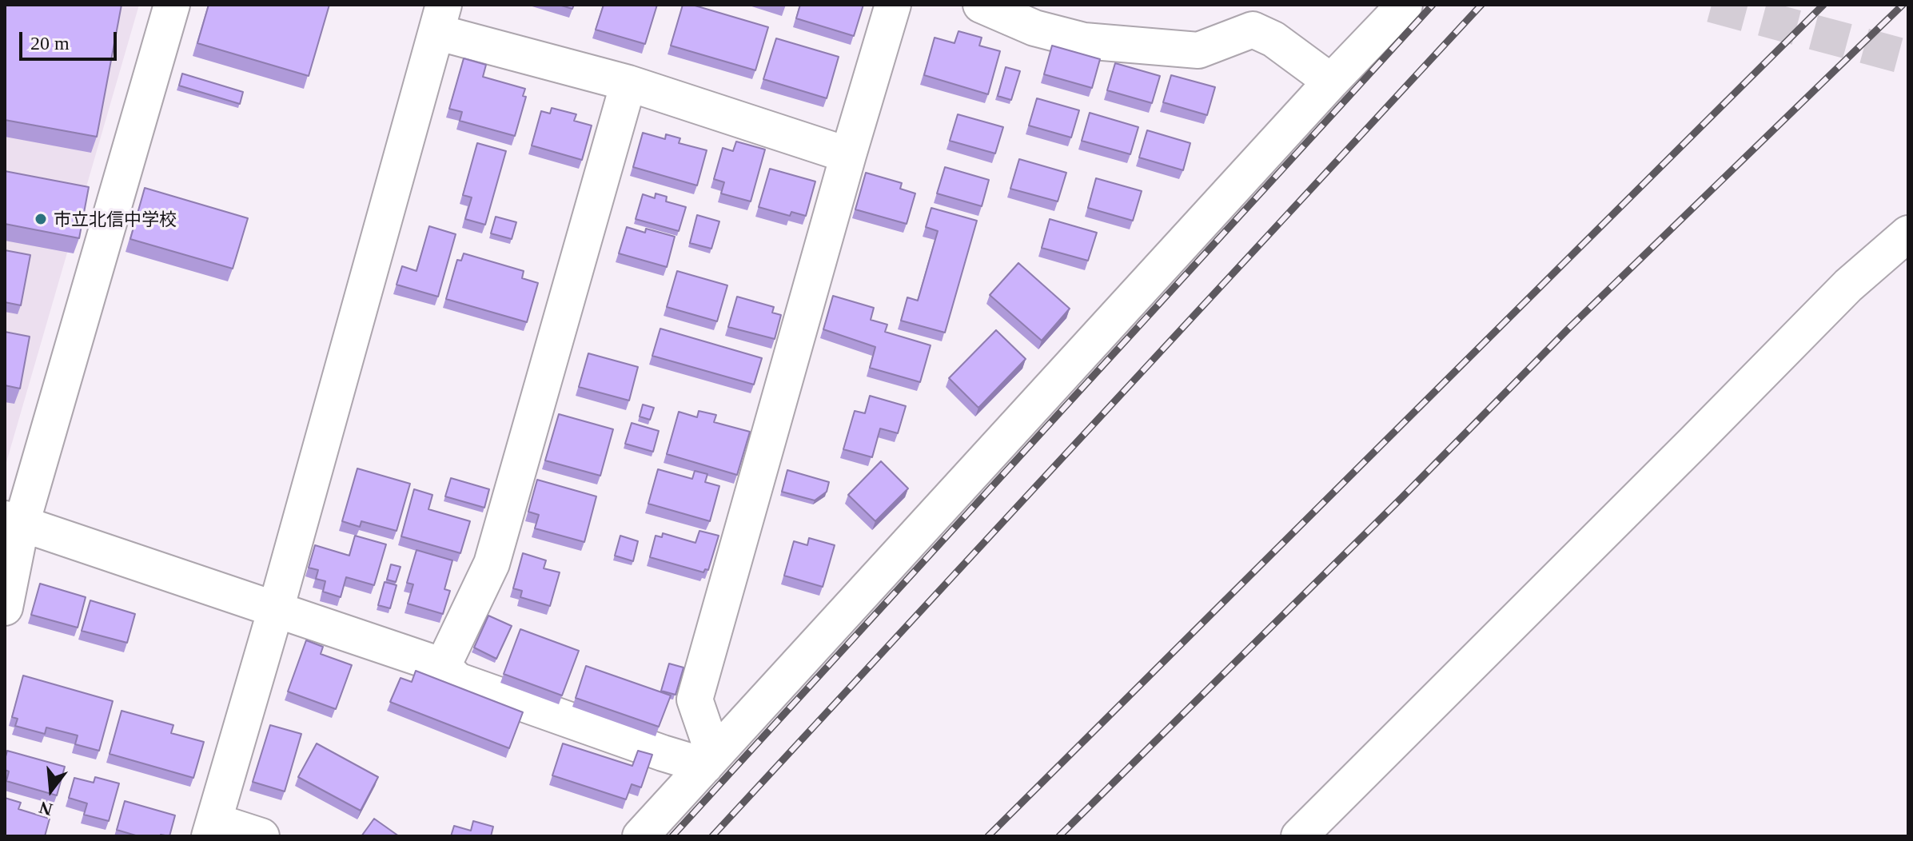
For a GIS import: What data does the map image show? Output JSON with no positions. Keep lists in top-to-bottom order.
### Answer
{
  "places": ["市立北信中学校"],
  "scale_bar": "20 m",
  "north": "bottom"
}
